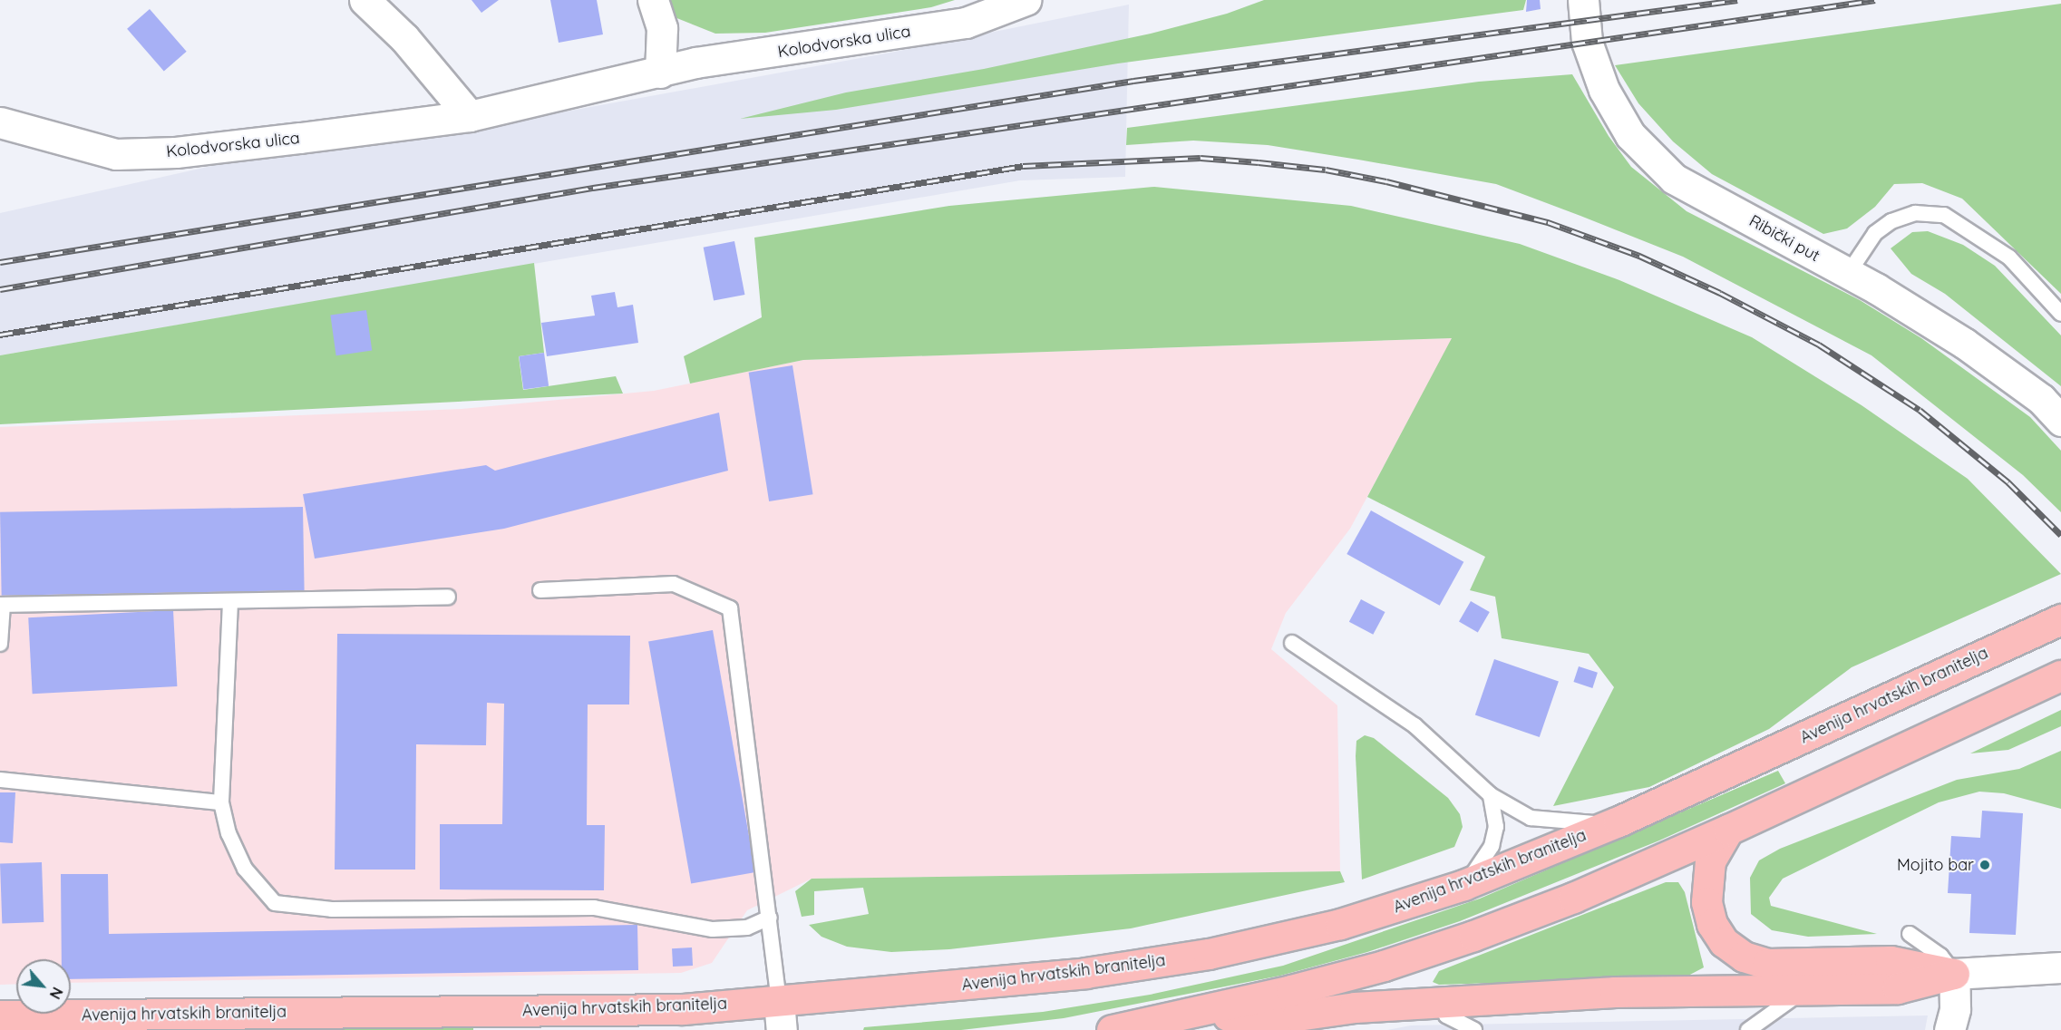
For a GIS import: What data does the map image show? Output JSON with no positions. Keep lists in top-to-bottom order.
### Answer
{
  "streets": {
    "main road": ["Avenija hrvatskih branitelja"],
    "street": ["Kolodvorska ulica", "Ribički put"]
  },
  "places": ["Mojito bar"],
  "north": "bottom right"
}
